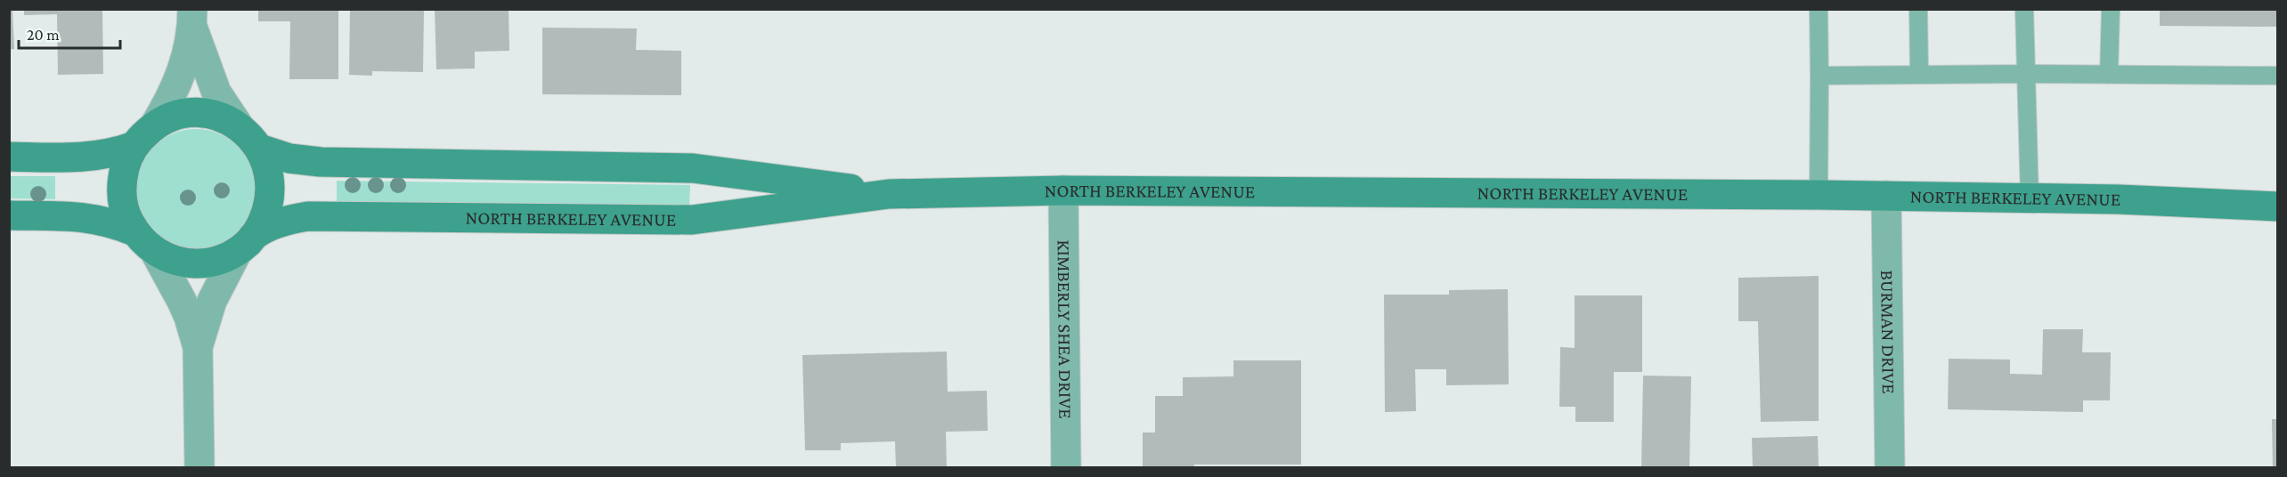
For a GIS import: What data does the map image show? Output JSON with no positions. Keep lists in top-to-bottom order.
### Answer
{
  "streets": {
    "street": ["NORTH BERKELEY AVENUE", "KIMBERLY SHEA DRIVE", "BURMAN DRIVE"]
  },
  "crossings": [
    ["NORTH BERKELEY AVENUE", "KIMBERLY SHEA DRIVE"],
    ["NORTH BERKELEY AVENUE", "BURMAN DRIVE"]
  ],
  "scale_bar": "20 m"
}
